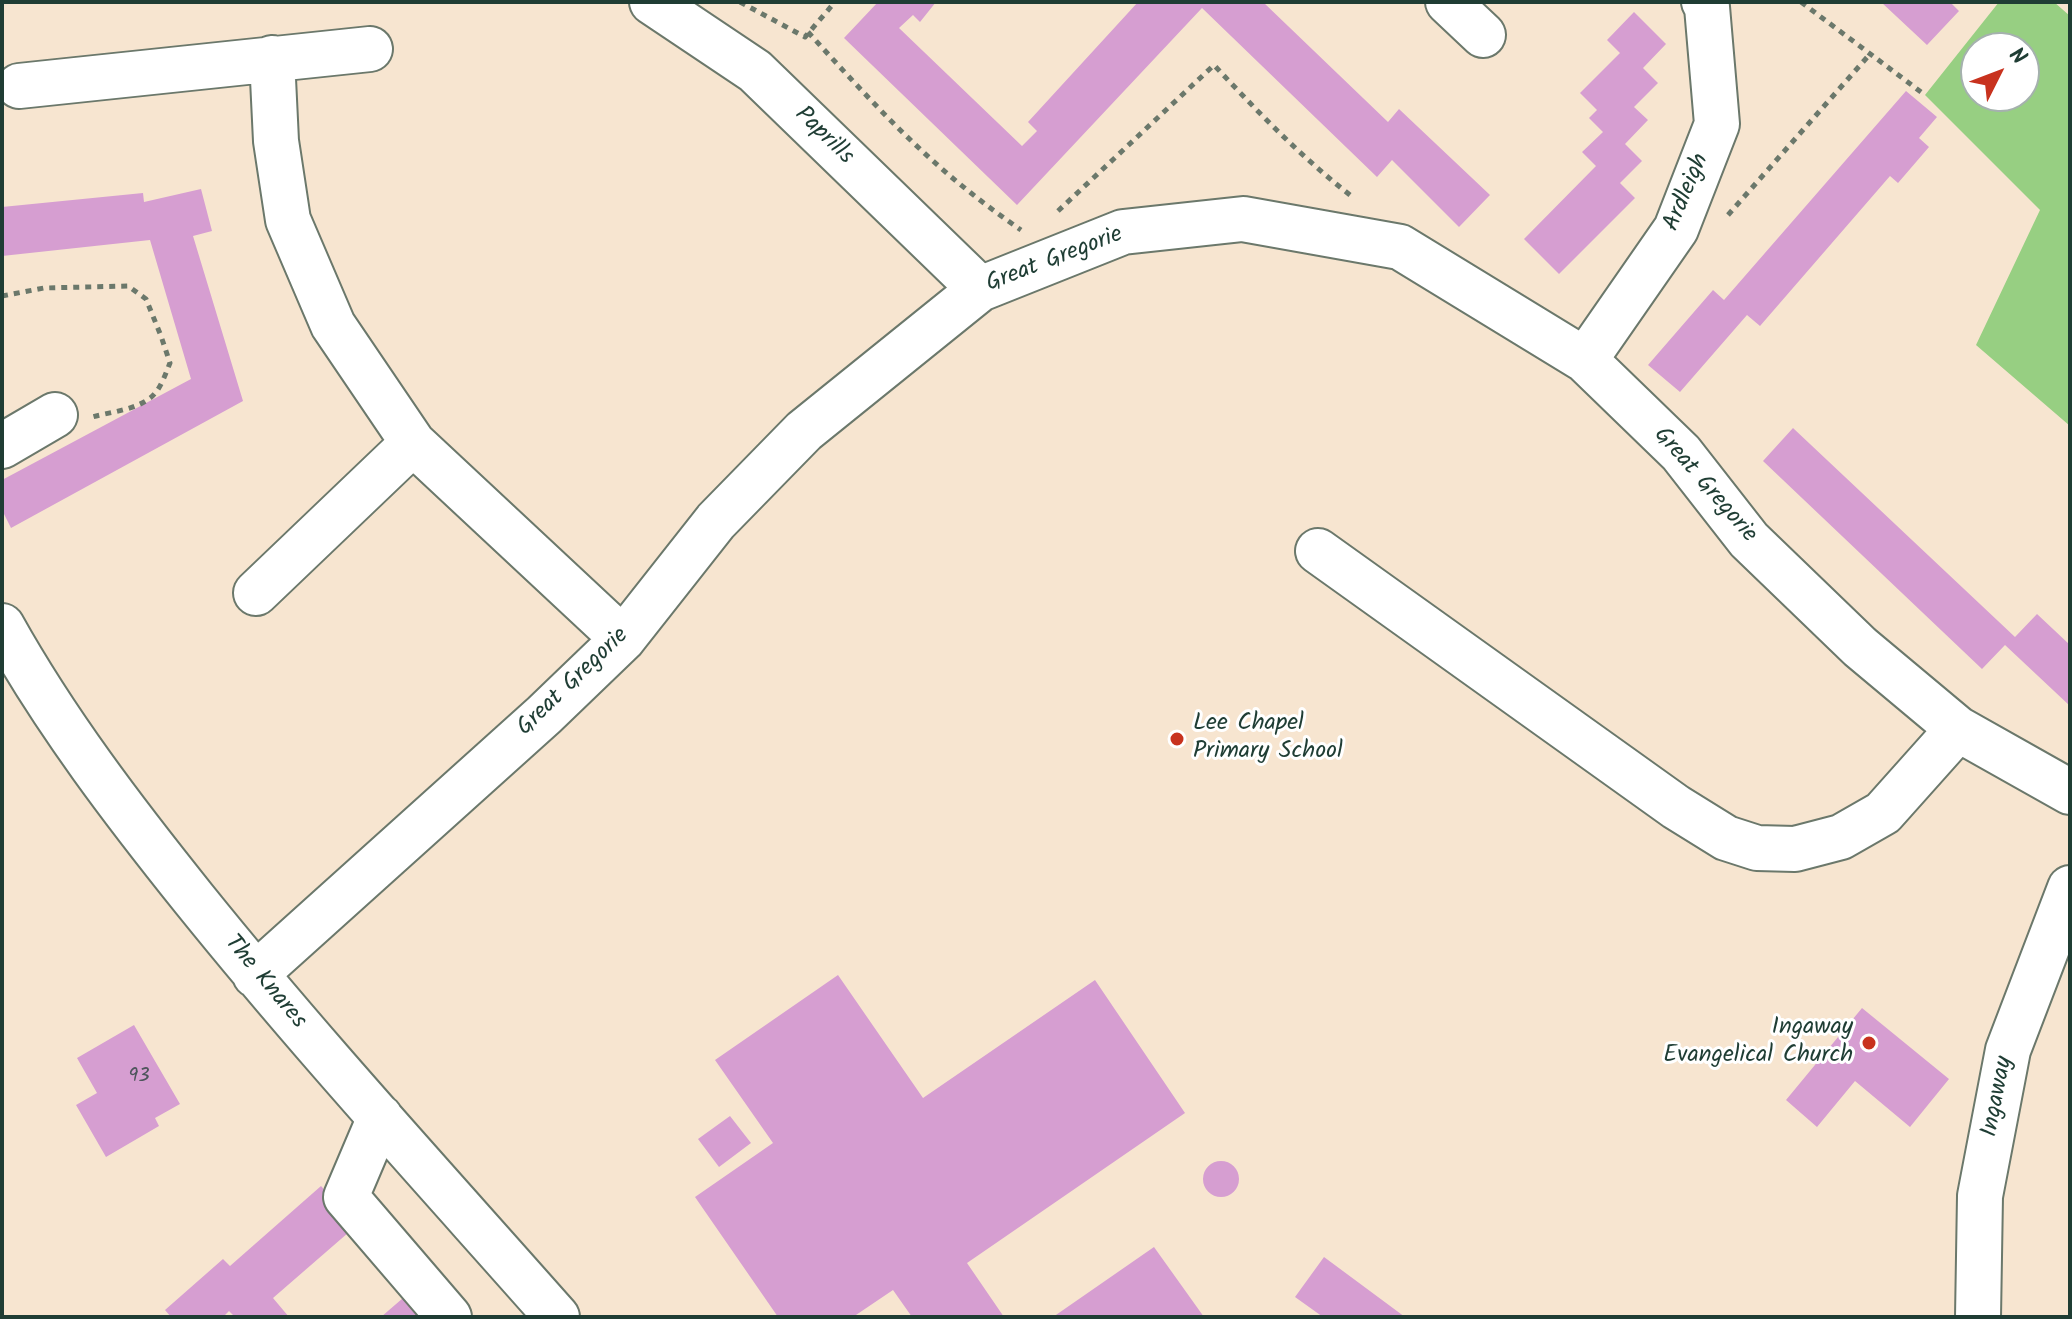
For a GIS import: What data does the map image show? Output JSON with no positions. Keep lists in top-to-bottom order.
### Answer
{
  "streets": {
    "street": [
      "Paprills",
      "Ardleigh",
      "Great Gregorie",
      "The Knares",
      "Ingaway"
    ]
  },
  "crossings": [
    ["Paprills", "Great Gregorie"],
    ["Ardleigh", "Great Gregorie"],
    ["Great Gregorie", "The Knares"]
  ],
  "places": ["Lee Chapel Primary School", "Ingaway Evangelical Church"],
  "house_numbers": ["93"],
  "north": "top right"
}
